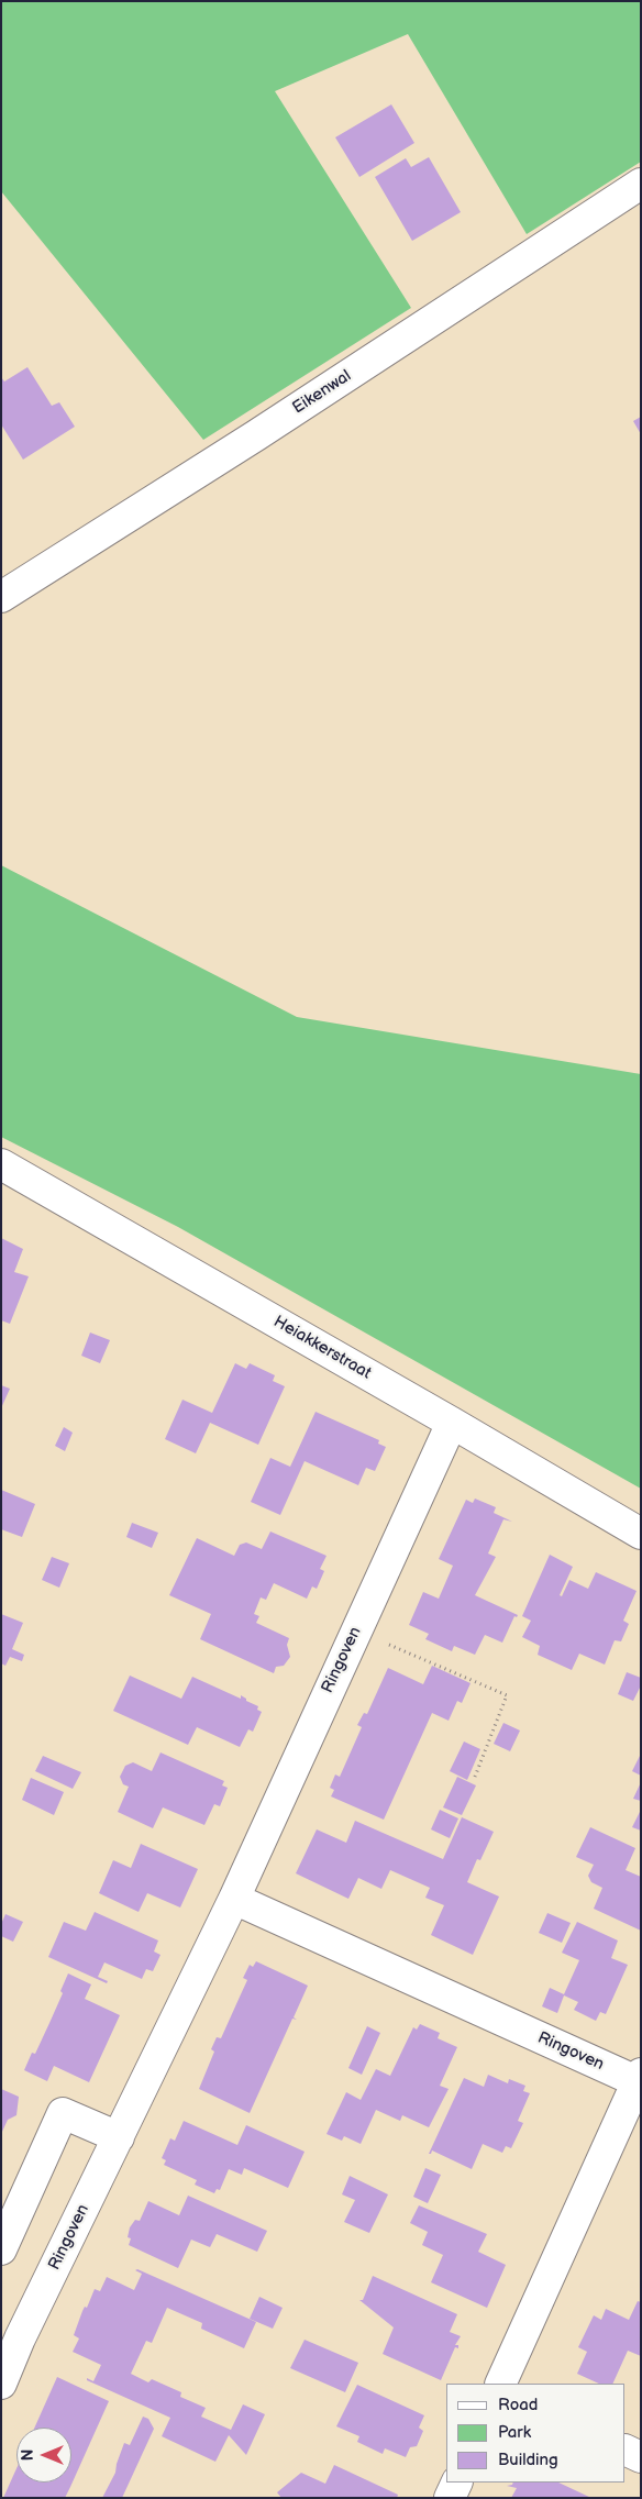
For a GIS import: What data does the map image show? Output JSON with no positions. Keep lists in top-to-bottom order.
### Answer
{
  "streets": {
    "street": ["Eikenwal", "Heiakkerstraat", "Ringoven"]
  },
  "crossings": [
    ["Heiakkerstraat", "Ringoven"]
  ],
  "legend": ["Road", "Park", "Building"],
  "north": "left"
}
